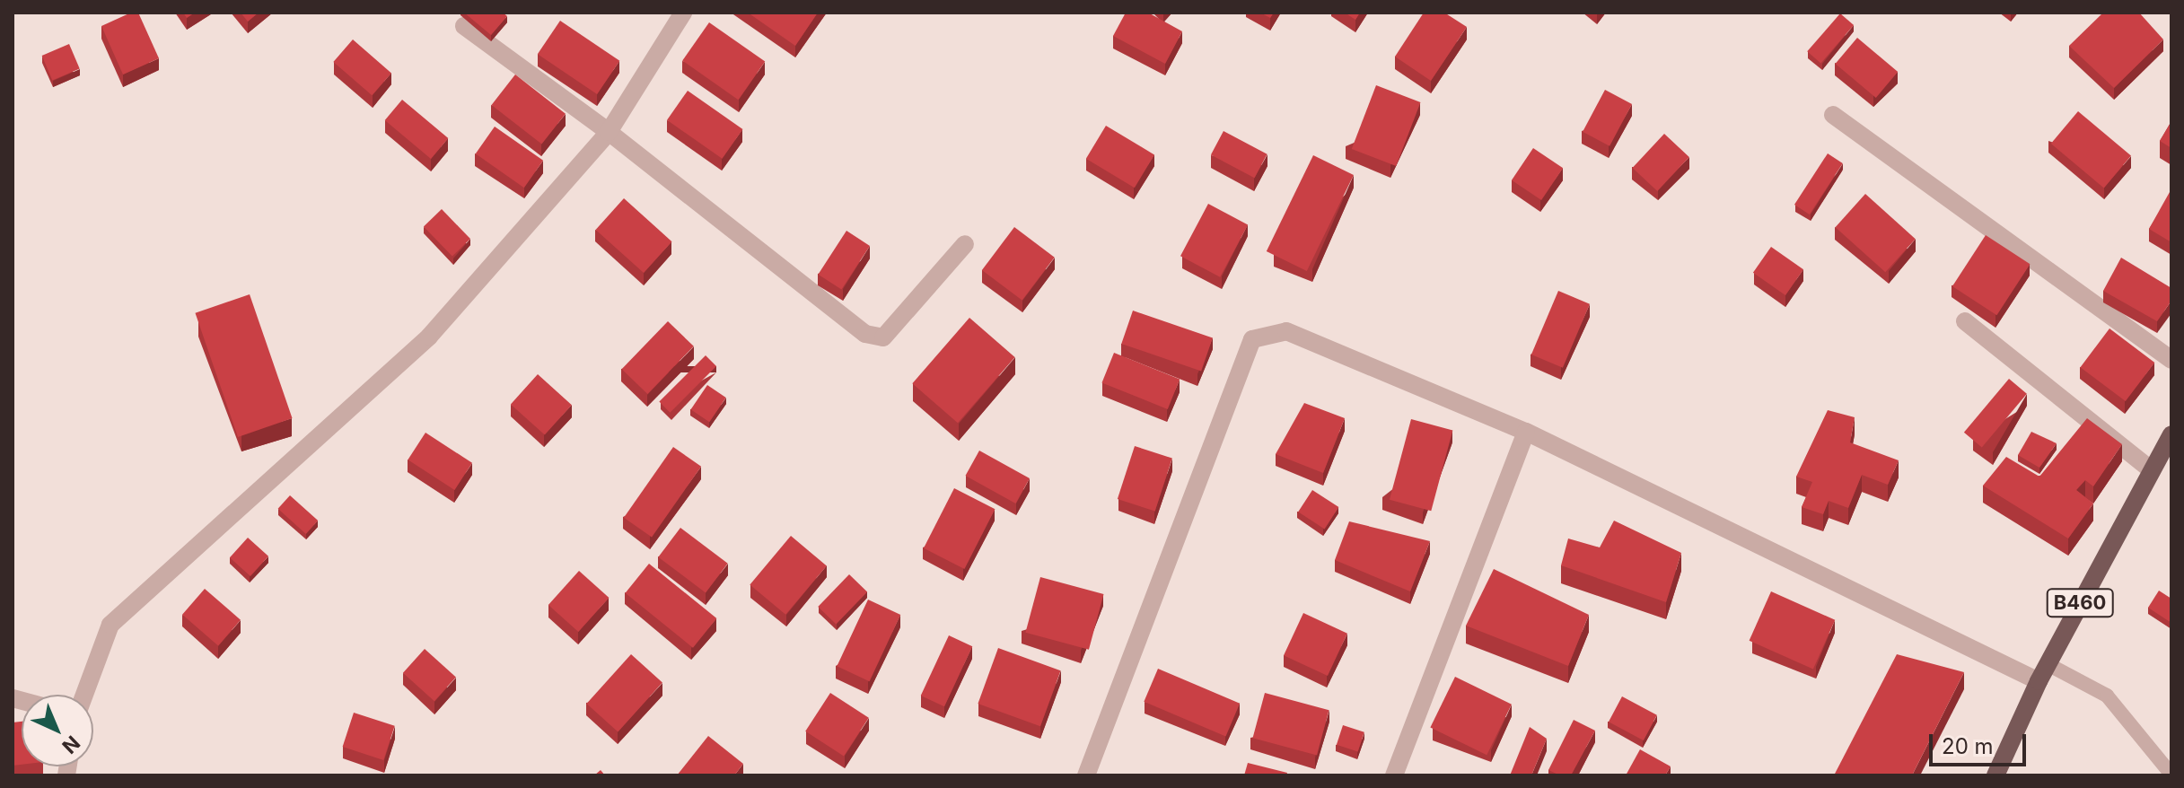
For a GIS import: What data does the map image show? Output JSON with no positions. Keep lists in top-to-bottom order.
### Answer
{
  "streets": {
    "main road": ["B460"]
  },
  "scale_bar": "20 m",
  "north": "bottom right"
}
